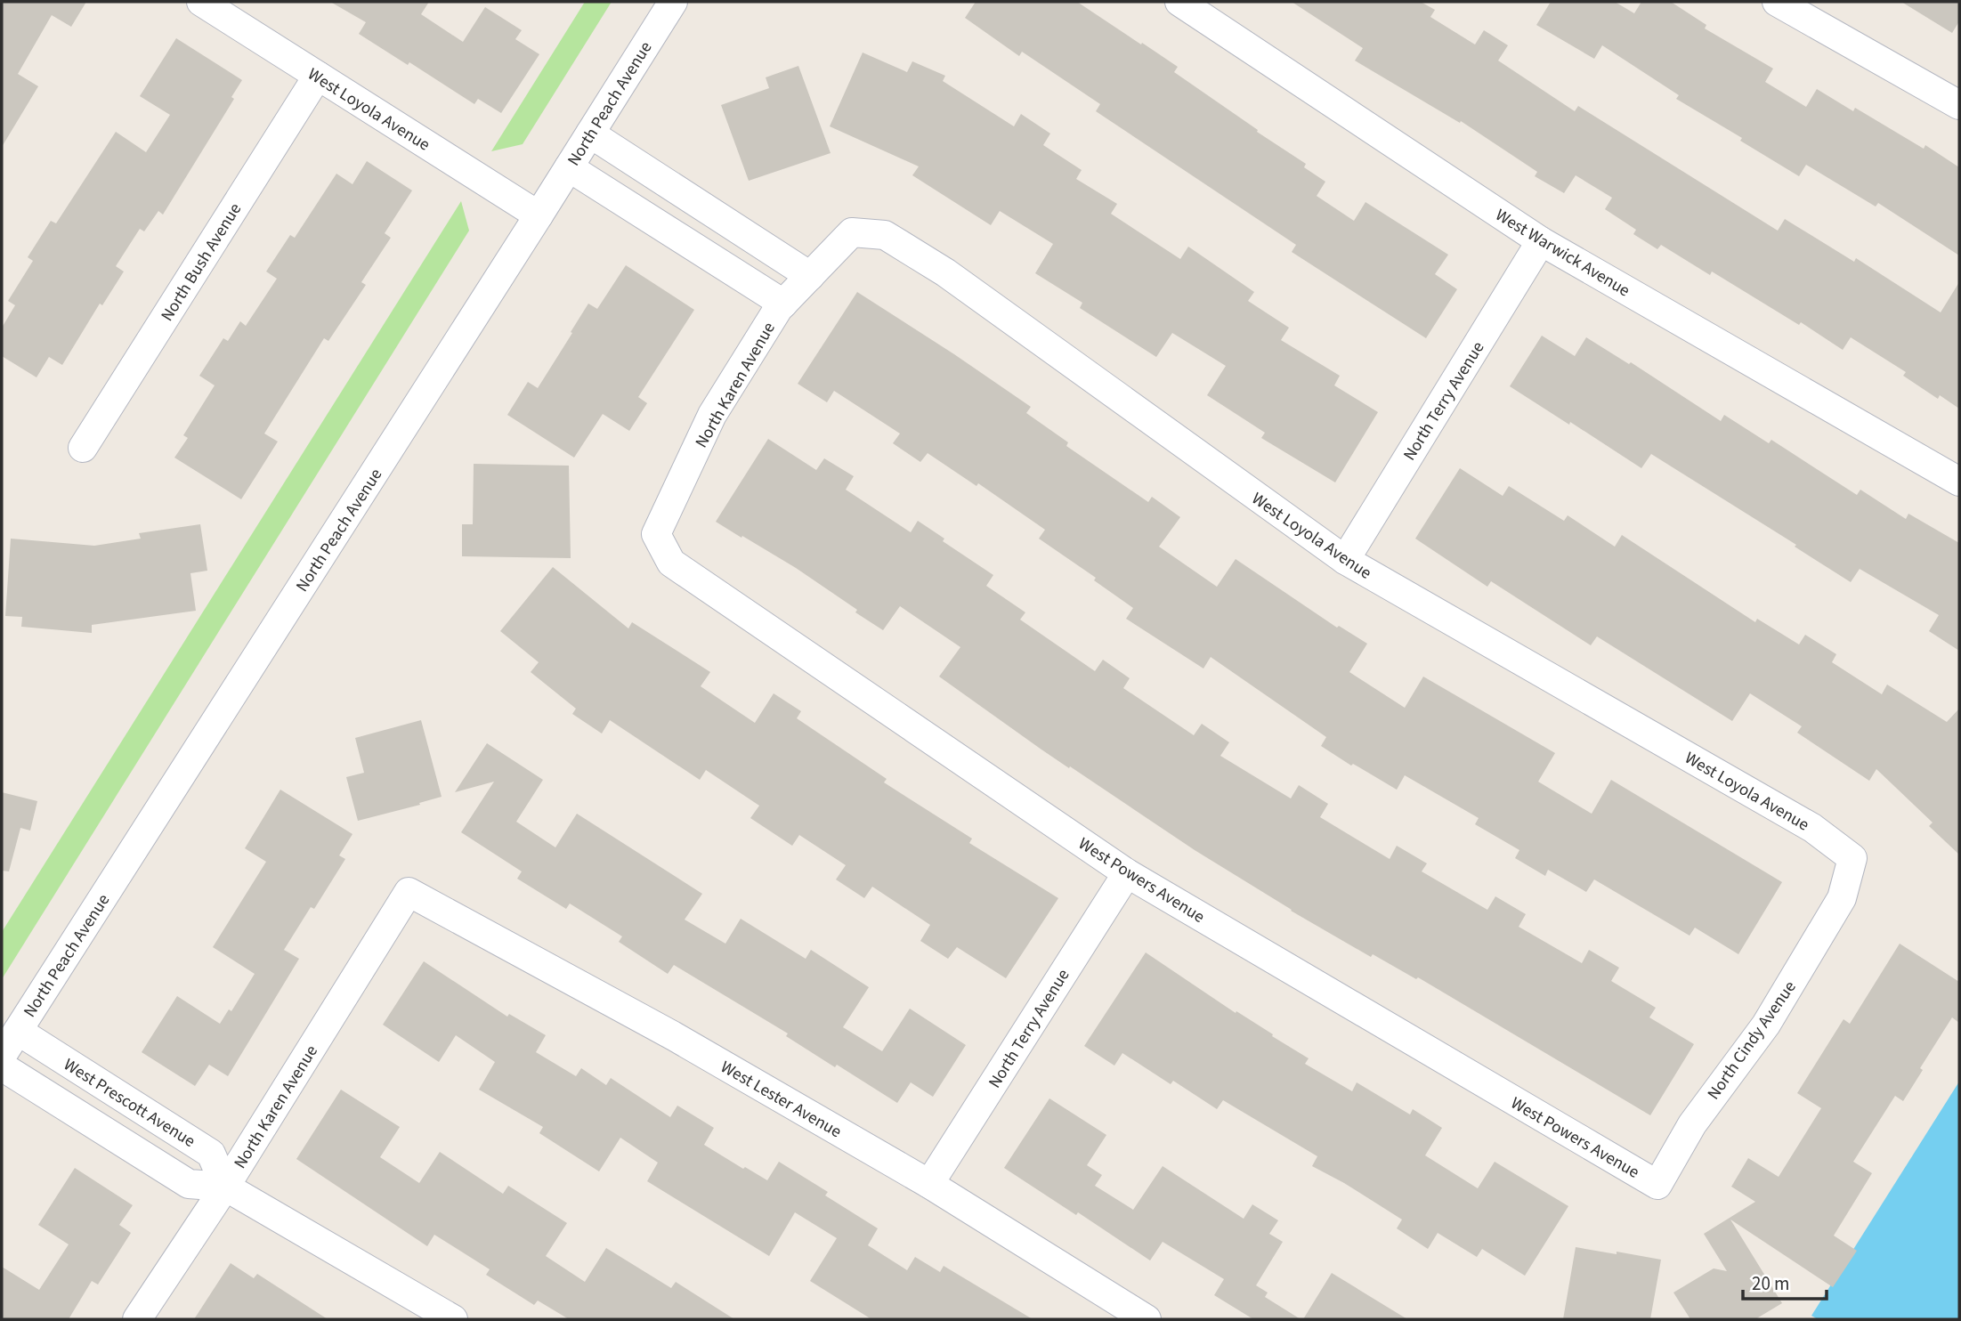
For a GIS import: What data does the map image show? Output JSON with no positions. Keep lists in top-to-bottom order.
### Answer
{
  "streets": {
    "street": [
      "North Peach Avenue",
      "West Loyola Avenue",
      "West Warwick Avenue",
      "North Bush Avenue",
      "North Karen Avenue",
      "North Terry Avenue",
      "West Powers Avenue",
      "North Cindy Avenue",
      "West Lester Avenue",
      "West Prescott Avenue"
    ]
  },
  "crossings": [
    ["North Peach Avenue", "West Loyola Avenue"],
    ["North Peach Avenue", "North Karen Avenue"],
    ["North Peach Avenue", "West Prescott Avenue"],
    ["West Loyola Avenue", "North Bush Avenue"],
    ["West Loyola Avenue", "North Karen Avenue"],
    ["West Loyola Avenue", "North Terry Avenue"],
    ["West Loyola Avenue", "North Cindy Avenue"],
    ["West Warwick Avenue", "North Terry Avenue"],
    ["North Karen Avenue", "West Powers Avenue"],
    ["North Karen Avenue", "West Lester Avenue"],
    ["North Karen Avenue", "West Prescott Avenue"],
    ["North Terry Avenue", "West Powers Avenue"],
    ["North Terry Avenue", "West Lester Avenue"],
    ["West Powers Avenue", "North Cindy Avenue"]
  ],
  "scale_bar": "20 m"
}
